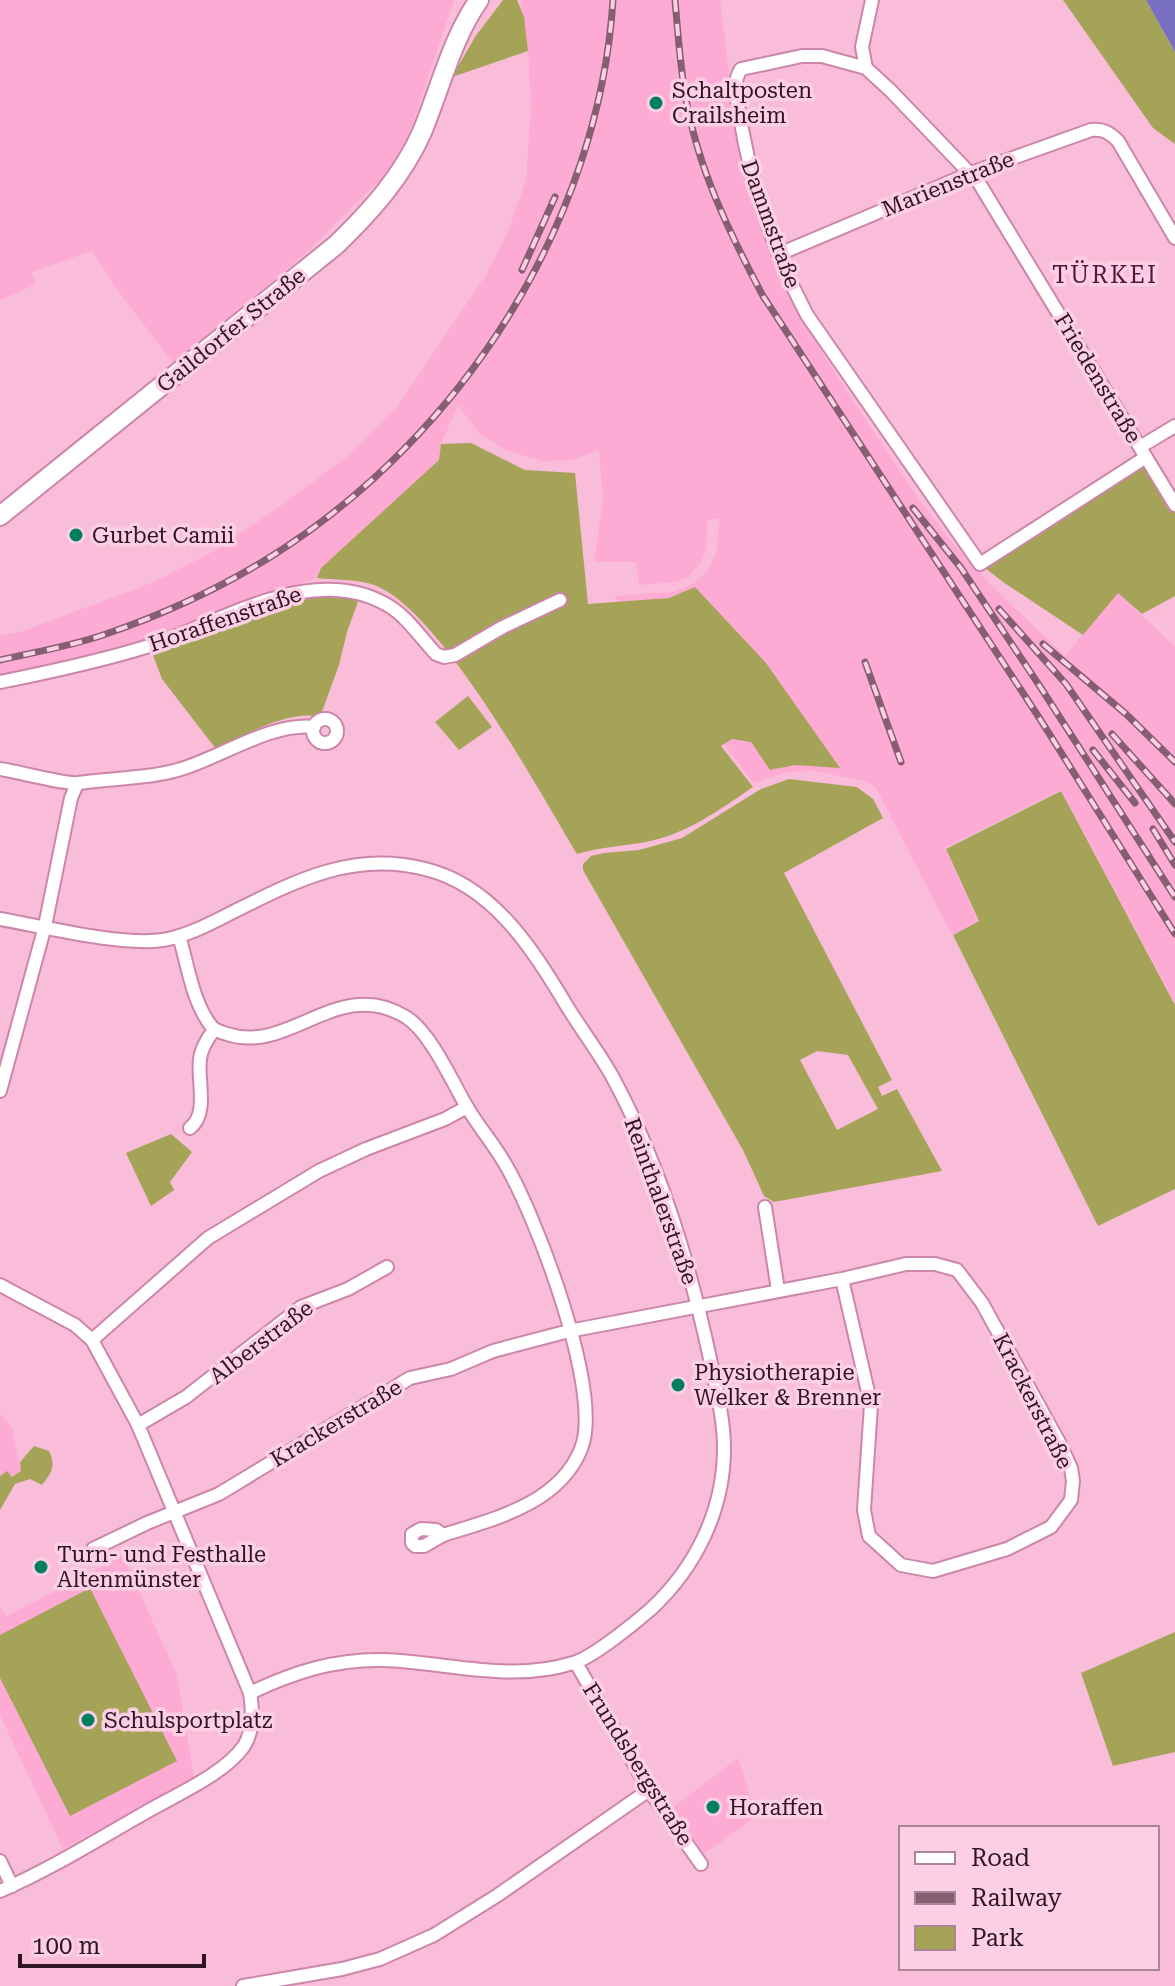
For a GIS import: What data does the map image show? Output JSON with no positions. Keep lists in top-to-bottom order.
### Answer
{
  "streets": {
    "main road": ["Gaildorfer Straße"],
    "street": [
      "Marienstraße",
      "Dammstraße",
      "Friedenstraße",
      "Horaffenstraße",
      "Reinthalerstraße",
      "Alberstraße",
      "Krackerstraße",
      "Frundsbergstraße"
    ]
  },
  "crossings": [
    ["Marienstraße", "Dammstraße"],
    ["Marienstraße", "Friedenstraße"],
    ["Dammstraße", "Friedenstraße"],
    ["Reinthalerstraße", "Krackerstraße"],
    ["Reinthalerstraße", "Frundsbergstraße"]
  ],
  "districts": ["TÜRKEI"],
  "places": [
    "Schaltposten Crailsheim",
    "Gurbet Camii",
    "Physiotherapie Welker & Brenner",
    "Turn- und Festhalle Altenmünster",
    "Schulsportplatz",
    "Horaffen"
  ],
  "legend": ["Road", "Railway", "Park"],
  "scale_bar": "100 m"
}
